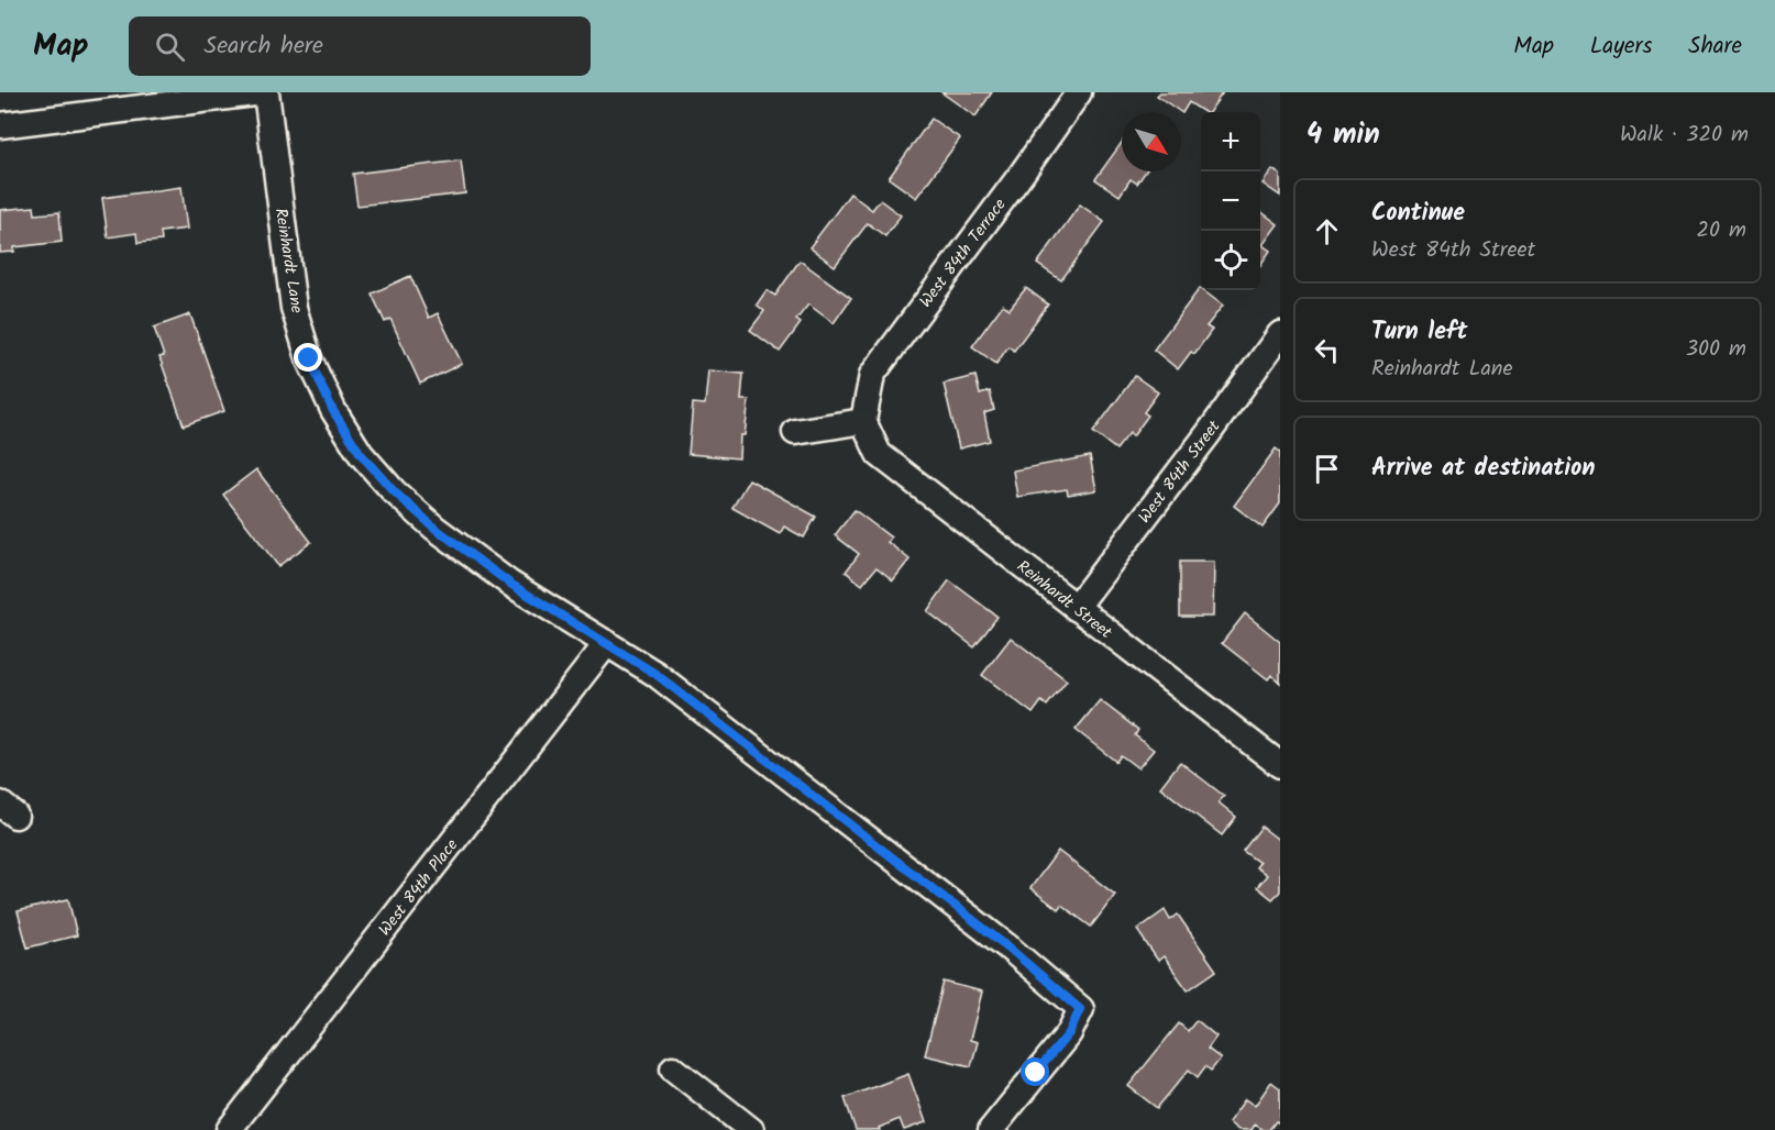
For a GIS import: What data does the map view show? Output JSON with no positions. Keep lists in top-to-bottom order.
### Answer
{
  "streets": {
    "street": [
      "West 84th Terrace",
      "Reinhardt Lane",
      "West 84th Street",
      "Reinhardt Street",
      "West 84th Place"
    ]
  },
  "crossings": [
    ["West 84th Terrace", "Reinhardt Street"],
    ["Reinhardt Lane", "West 84th Place"],
    ["West 84th Street", "Reinhardt Street"]
  ],
  "north": "bottom right",
  "page": {
    "header": "Map",
    "search": "Search here",
    "nav": ["Map", "Layers", "Share"],
    "heading": ["4 min", "Walk · 320 m"],
    "map_buttons": ["+", "−"],
    "list": [
      ["Continue", "West 84th Street", "20 m"],
      ["Turn left", "Reinhardt Lane", "300 m"],
      "Arrive at destination"
    ]
  }
}
